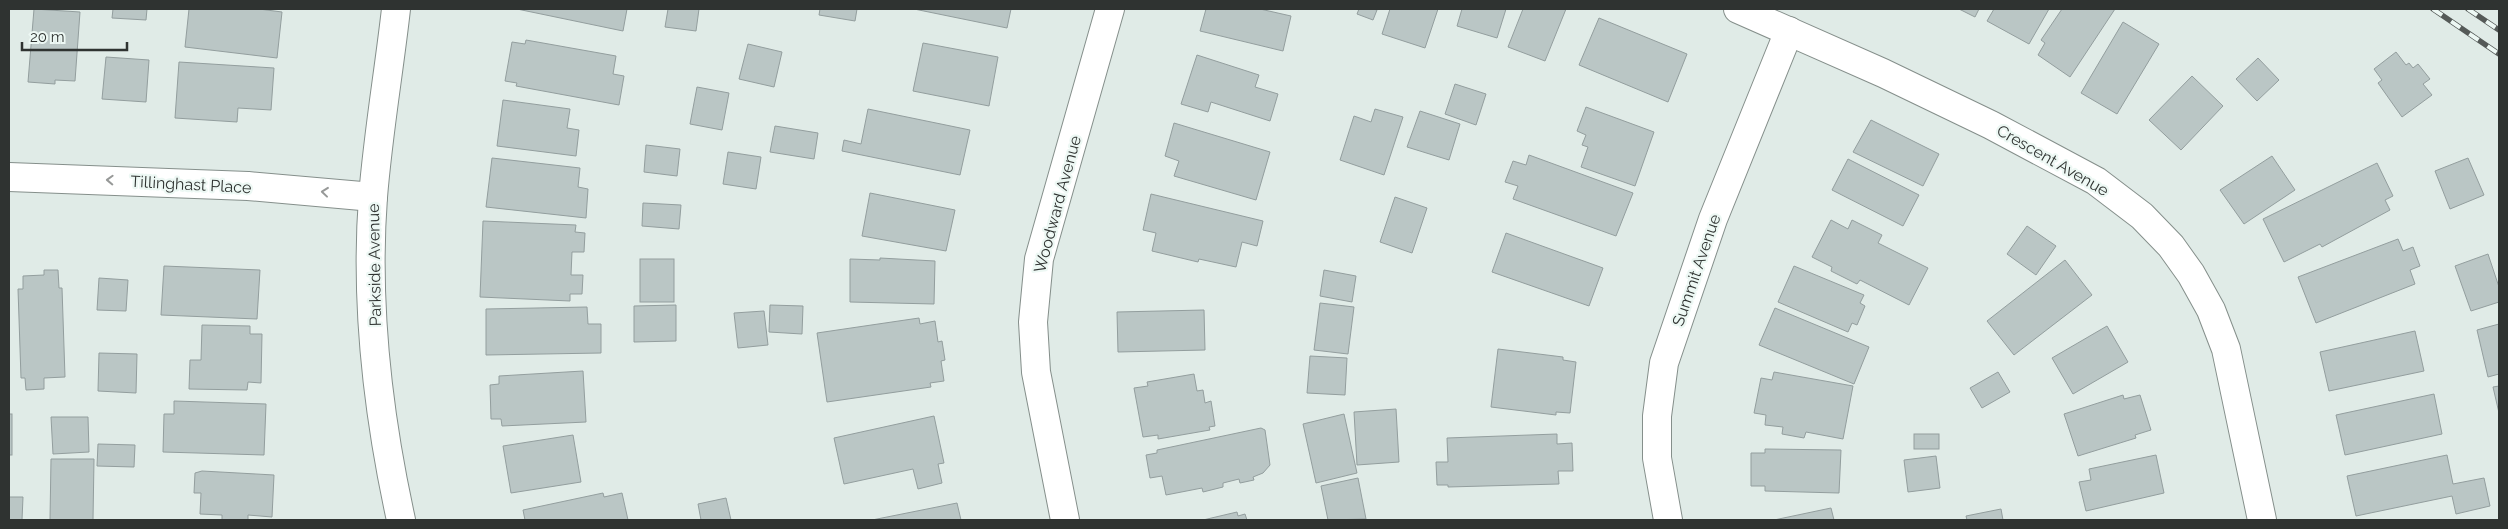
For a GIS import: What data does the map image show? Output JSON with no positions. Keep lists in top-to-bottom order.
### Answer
{
  "streets": {
    "street": [
      "Crescent Avenue",
      "Tillinghast Place",
      "Woodward Avenue",
      "Parkside Avenue",
      "Summit Avenue"
    ]
  },
  "crossings": [
    ["Crescent Avenue", "Summit Avenue"],
    ["Tillinghast Place", "Parkside Avenue"]
  ],
  "one_way": ["Tillinghast Place"],
  "scale_bar": "20 m"
}
